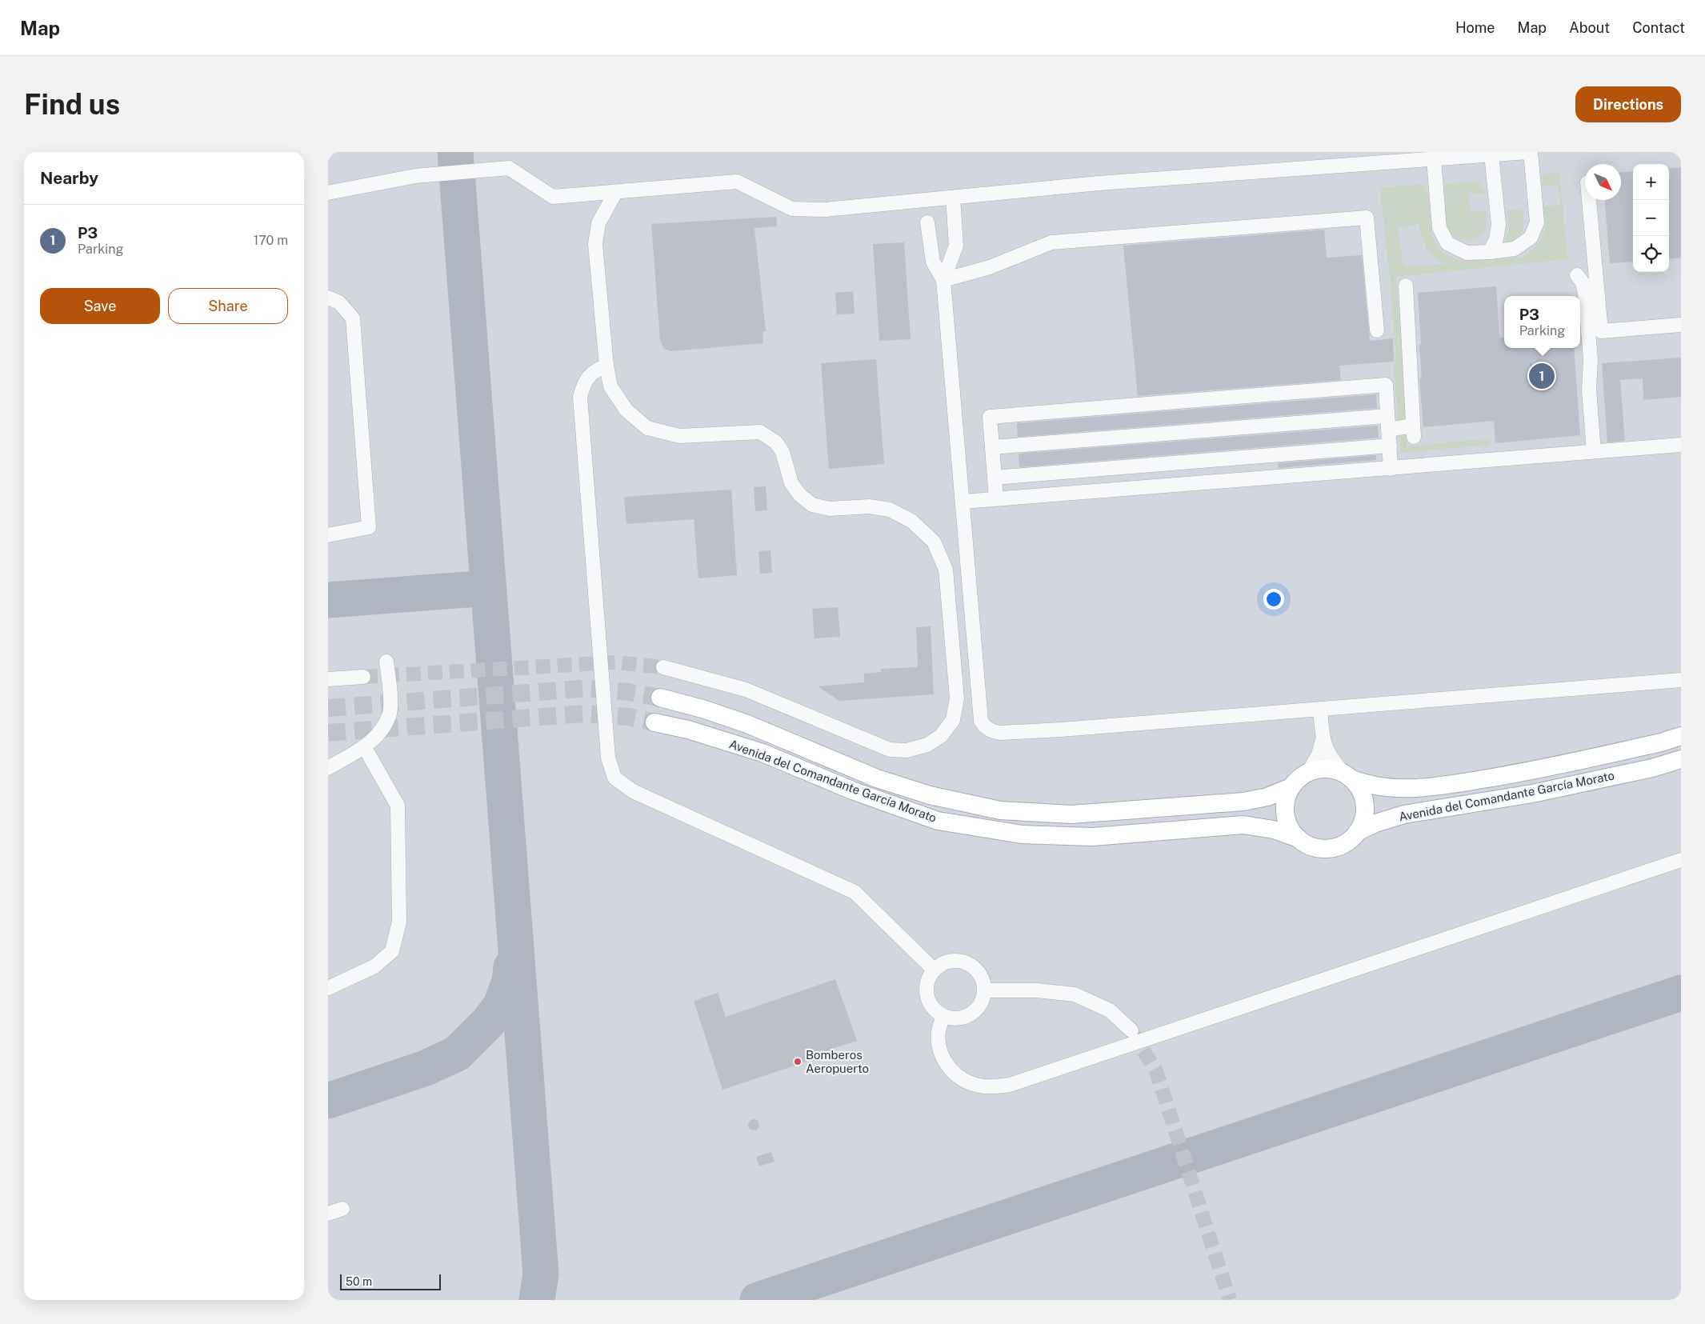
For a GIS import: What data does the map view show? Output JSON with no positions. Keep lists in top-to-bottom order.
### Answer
{
  "streets": {
    "main road": ["Avenida del Comandante García Morato"]
  },
  "places": ["Bomberos Aeropuerto"],
  "scale_bar": "50 m",
  "north": "bottom right",
  "page": {
    "header": "Map",
    "nav": [
      "Home",
      "Map",
      "About",
      "Contact"
    ],
    "buttons": [
      "Directions",
      ["Save", "Share"]
    ],
    "title": "Find us",
    "heading": "Nearby",
    "map_buttons": ["+", "−"],
    "list": [
      {
        "mark": "1",
        "name": "P3",
        "note": "Parking",
        "value": "170 m"
      }
    ],
    "popup": ["P3", "Parking"],
    "pins": "1",
    "scale": "50 m"
  }
}
